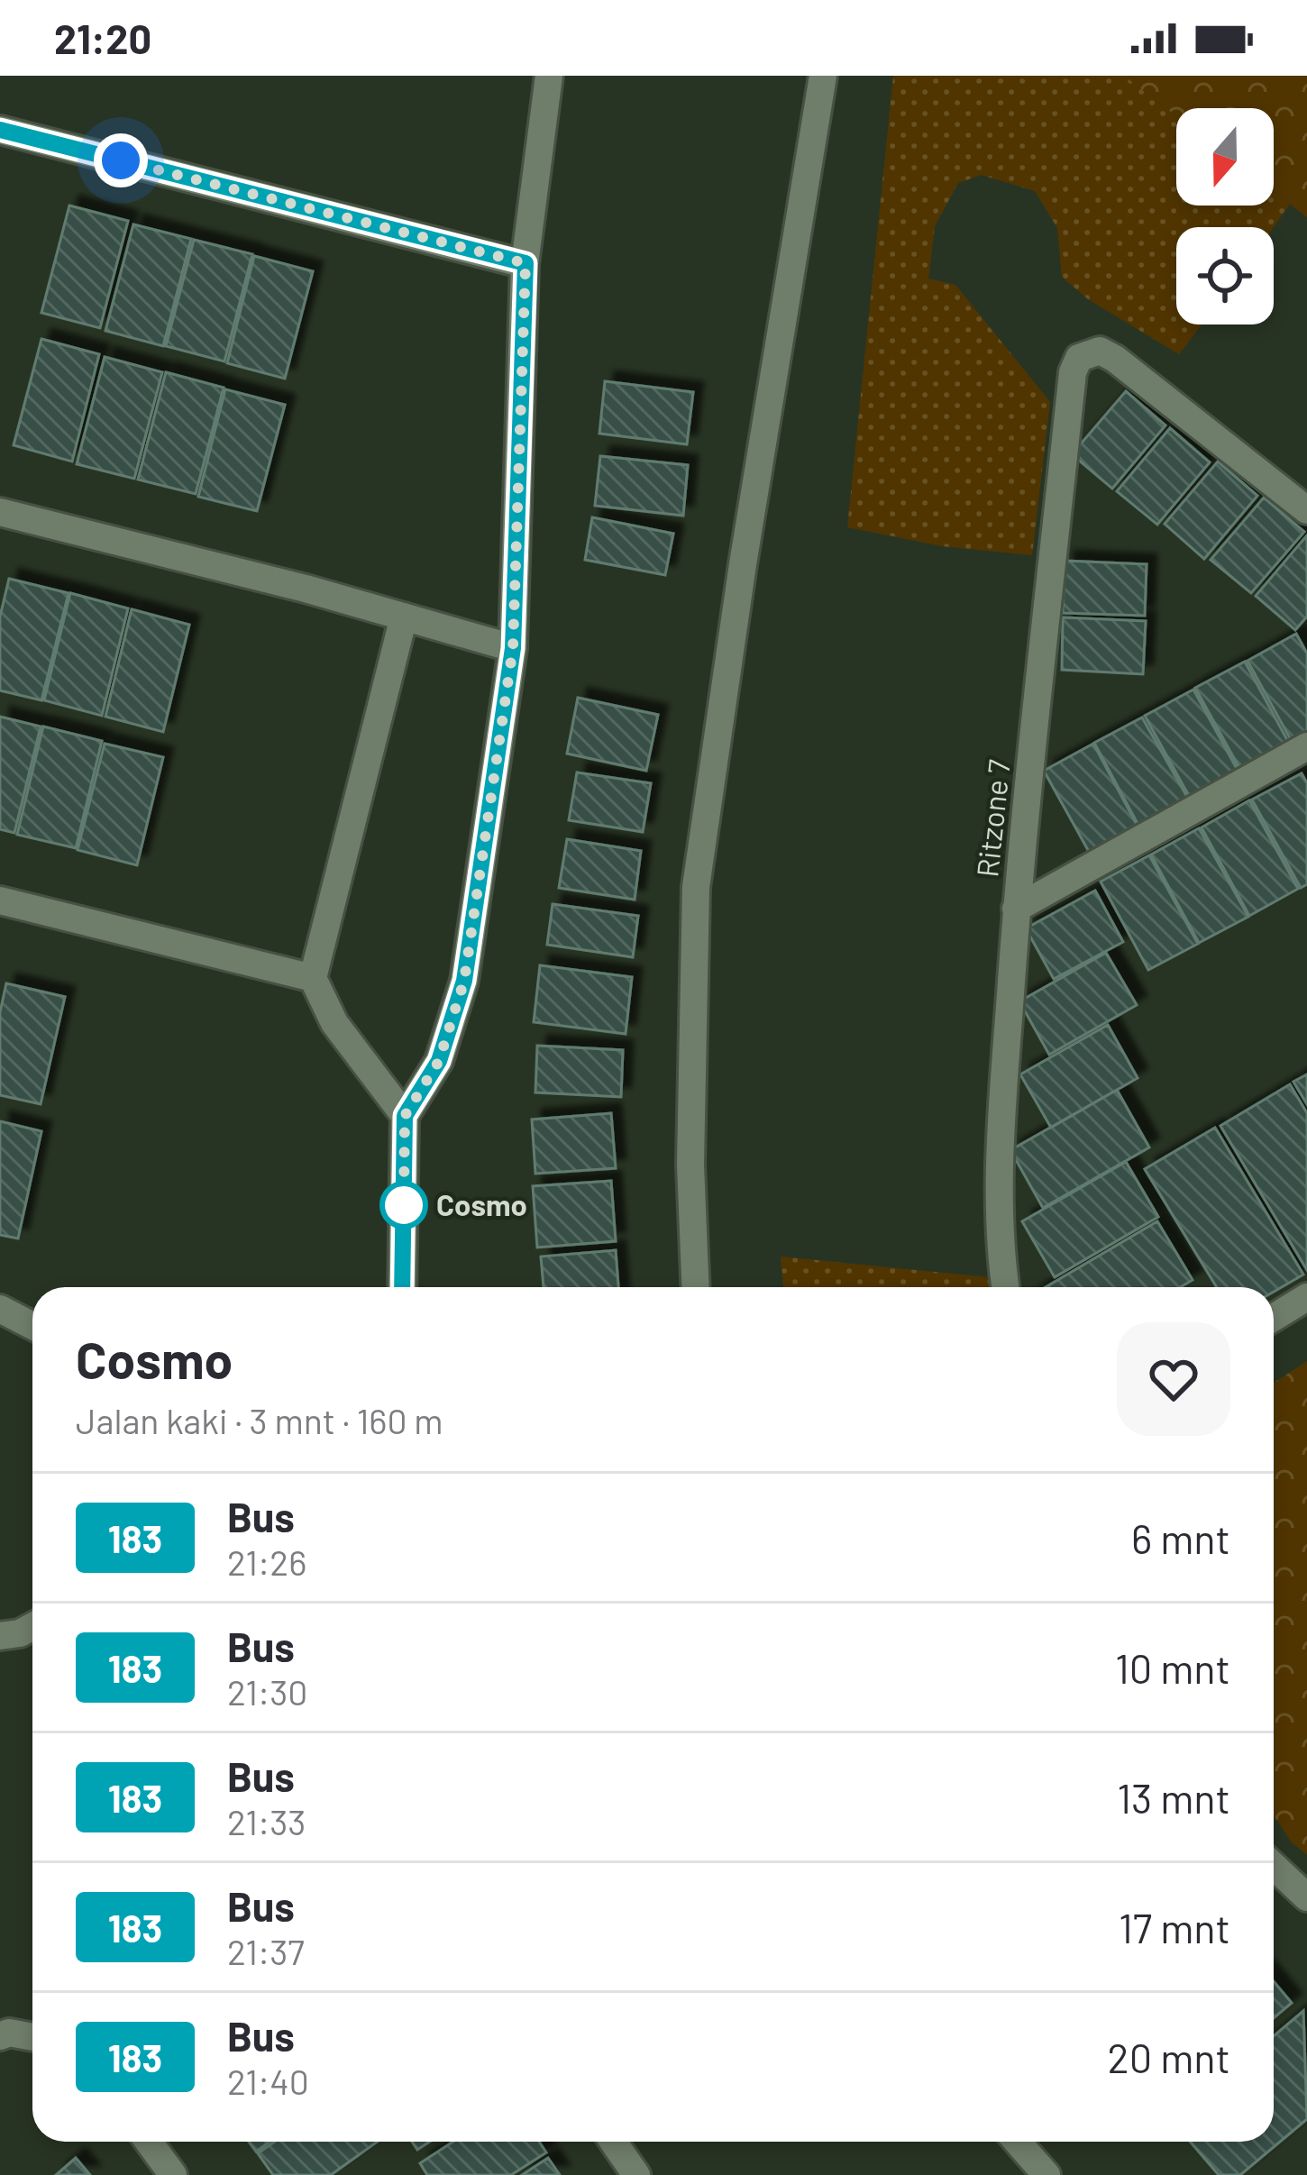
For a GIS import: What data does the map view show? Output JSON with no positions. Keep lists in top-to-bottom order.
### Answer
{
  "streets": {
    "street": ["Ritzone 7"]
  },
  "places": ["Cosmo"],
  "lines": ["bus line 183"],
  "north": "bottom",
  "page": {
    "status": "21:20",
    "heading": ["Cosmo", "Jalan kaki · 3 mnt · 160 m"],
    "list": [
      {
        "mark": "183",
        "name": "Bus",
        "note": "21:26",
        "value": "6 mnt"
      },
      {
        "mark": "183",
        "name": "Bus",
        "note": "21:30",
        "value": "10 mnt"
      },
      {
        "mark": "183",
        "name": "Bus",
        "note": "21:33",
        "value": "13 mnt"
      },
      {
        "mark": "183",
        "name": "Bus",
        "note": "21:37",
        "value": "17 mnt"
      },
      {
        "mark": "183",
        "name": "Bus",
        "note": "21:40",
        "value": "20 mnt"
      }
    ]
  }
}
